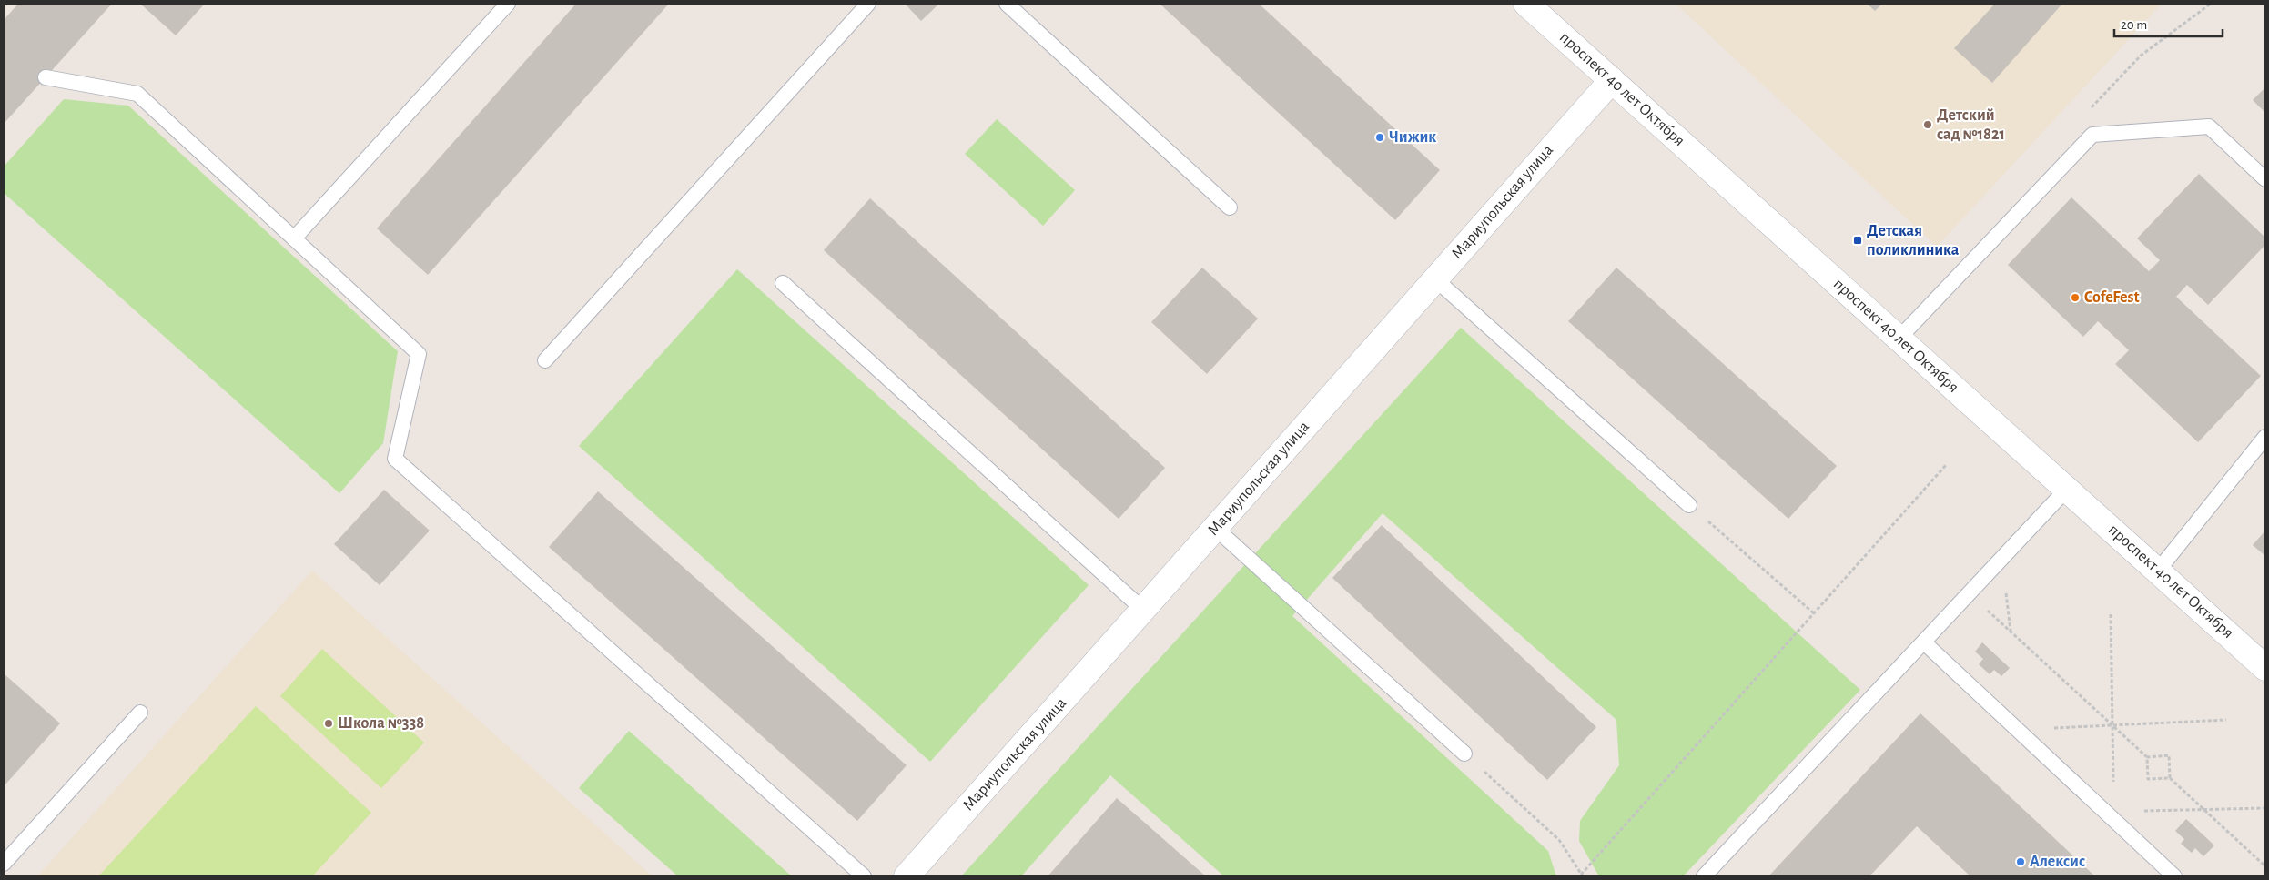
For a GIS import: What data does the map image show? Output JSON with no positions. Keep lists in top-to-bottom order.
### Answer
{
  "streets": {
    "street": ["проспект 40 лет Октября", "Мариупольская улица"]
  },
  "crossings": [
    ["проспект 40 лет Октября", "Мариупольская улица"]
  ],
  "places": {
    "other": [
      "Детский сад №1821",
      "Чижик",
      "CofeFest",
      "Школа №338",
      "Алексис"
    ],
    "transit": ["Детская поликлиника"]
  },
  "scale_bar": "20 m"
}
